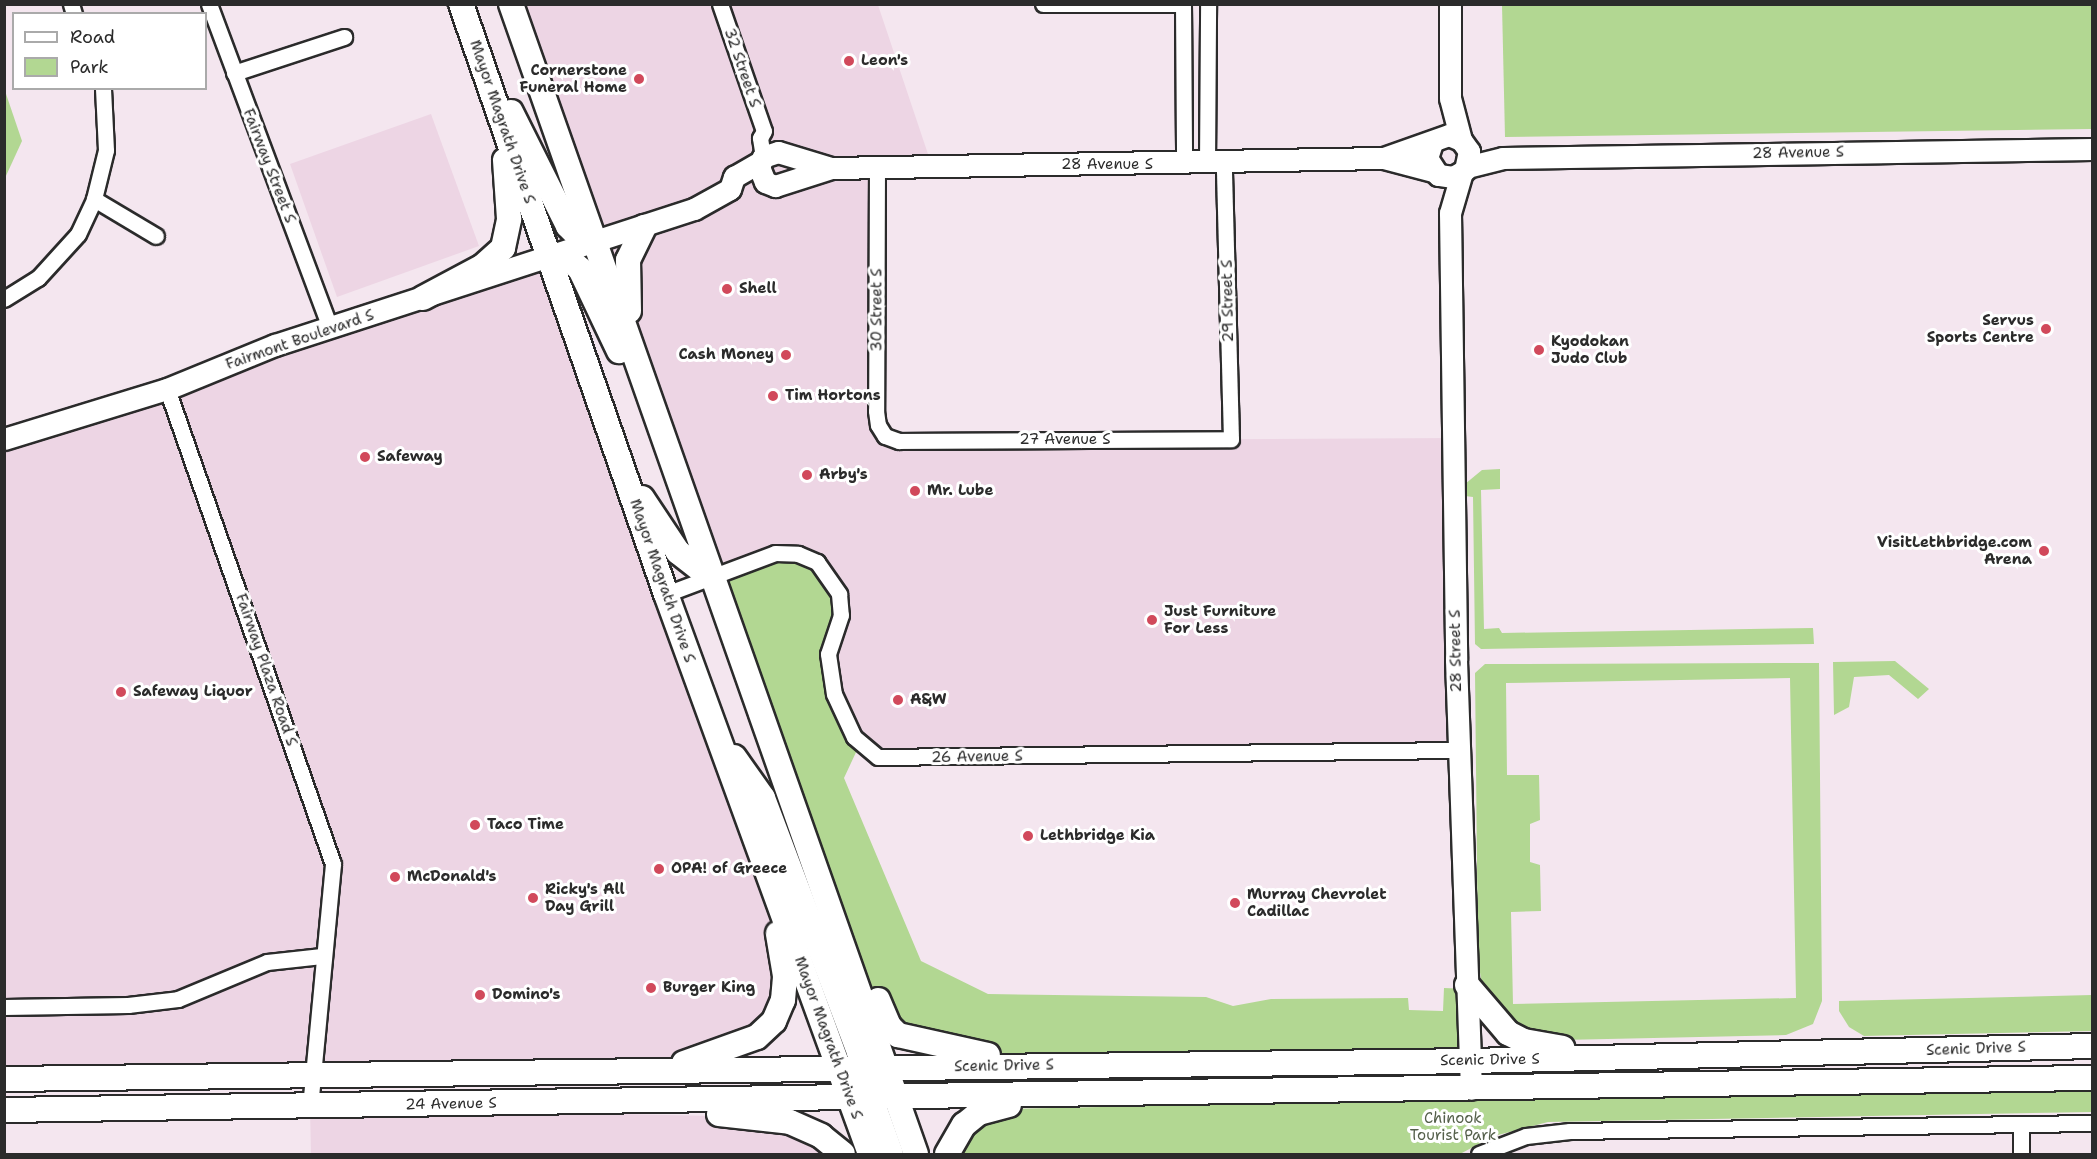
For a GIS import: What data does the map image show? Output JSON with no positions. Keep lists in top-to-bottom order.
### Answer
{
  "streets": {
    "main road": ["Mayor Magrath Drive S", "Scenic Drive S", "24 Avenue S"],
    "street": [
      "32 Street S",
      "28 Avenue S",
      "Fairway Street S",
      "29 Street S",
      "30 Street S",
      "Fairmont Boulevard S",
      "27 Avenue S",
      "28 Street S",
      "Fairway Plaza Road S",
      "26 Avenue S"
    ]
  },
  "crossings": [
    ["32 Street S", "28 Avenue S"],
    ["Mayor Magrath Drive S", "Fairmont Boulevard S"],
    ["Mayor Magrath Drive S", "26 Avenue S"],
    ["Mayor Magrath Drive S", "24 Avenue S"],
    ["28 Avenue S", "29 Street S"],
    ["28 Avenue S", "30 Street S"],
    ["28 Avenue S", "Fairmont Boulevard S"],
    ["Fairway Street S", "Fairmont Boulevard S"],
    ["29 Street S", "27 Avenue S"],
    ["30 Street S", "27 Avenue S"],
    ["Fairmont Boulevard S", "Fairway Plaza Road S"],
    ["28 Street S", "26 Avenue S"],
    ["28 Street S", "Scenic Drive S"],
    ["Fairway Plaza Road S", "24 Avenue S"],
    ["Scenic Drive S", "24 Avenue S"]
  ],
  "parks": ["Chinook Tourist Park"],
  "places": [
    "Leon's",
    "Cornerstone Funeral Home",
    "Shell",
    "Servus Sports Centre",
    "Kyodokan Judo Club",
    "Cash Money",
    "Tim Hortons",
    "Safeway",
    "Arby's",
    "Mr. Lube",
    "VisitLethbridge.com Arena",
    "Just Furniture For Less",
    "Safeway Liquor",
    "A&W",
    "Taco Time",
    "Lethbridge Kia",
    "OPA! of Greece",
    "McDonald's",
    "Ricky's All Day Grill",
    "Murray Chevrolet Cadillac",
    "Burger King",
    "Domino's"
  ],
  "legend": ["Road", "Park"]
}
